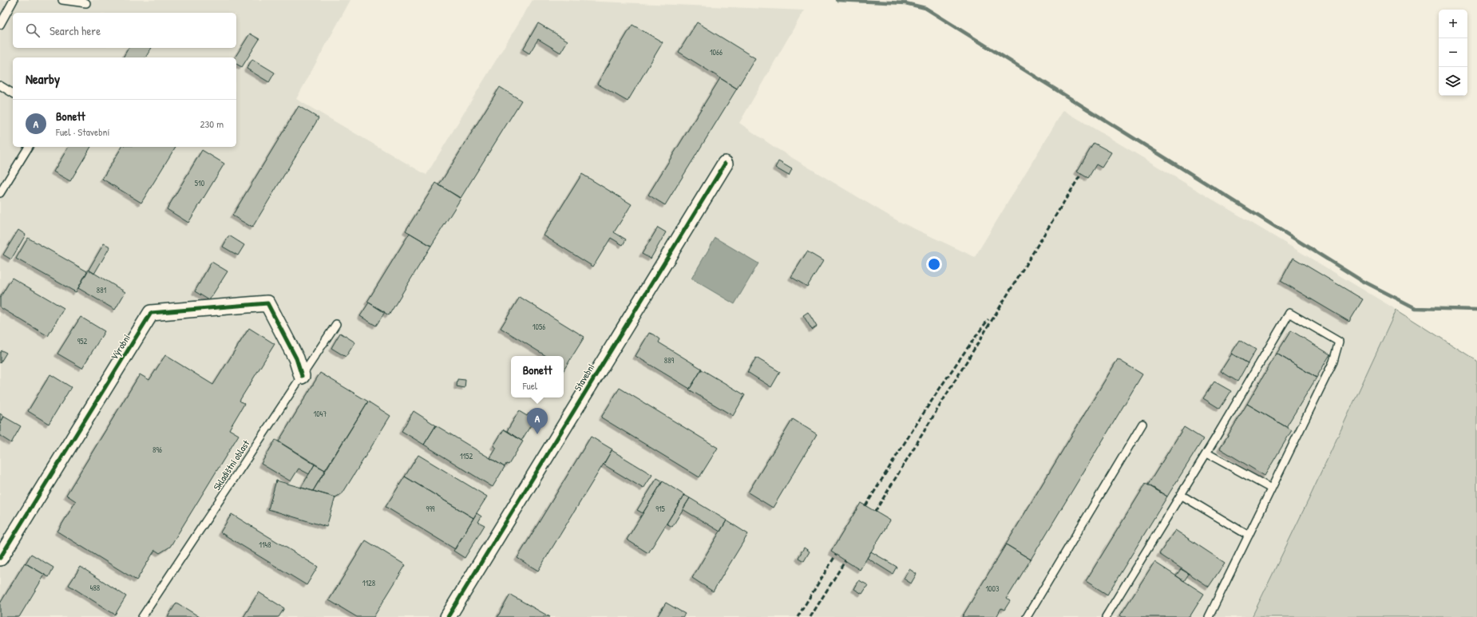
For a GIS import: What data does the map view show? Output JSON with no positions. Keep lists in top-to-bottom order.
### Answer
{
  "streets": {
    "street": ["Výrobní", "Stavební"],
    "lane": ["Skladištní oblast"]
  },
  "crossings": [
    ["Výrobní", "Skladištní oblast"]
  ],
  "house_numbers": [
    "1066",
    "510",
    "881",
    "1056",
    "952",
    "889",
    "1047",
    "896",
    "1152",
    "999",
    "915",
    "1148",
    "1128",
    "488",
    "1003"
  ],
  "page": {
    "map_buttons": ["+", "−"],
    "search": "Search here",
    "heading": "Nearby",
    "list": [
      {
        "mark": "A",
        "name": "Bonett",
        "note": "Fuel · Stavební",
        "value": "230 m"
      }
    ],
    "popup": ["Bonett", "Fuel"],
    "pins": "A"
  }
}
